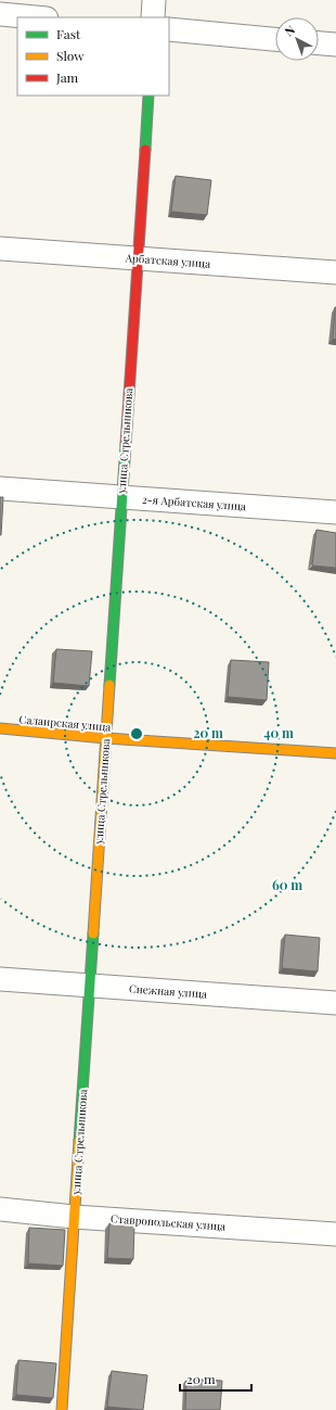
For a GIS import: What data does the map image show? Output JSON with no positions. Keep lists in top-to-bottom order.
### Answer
{
  "streets": {
    "street": [
      "Арбатская улица",
      "улица Стрельникова",
      "2-я Арбатская улица",
      "Салаирская улица",
      "Снежная улица",
      "Ставропольская улица"
    ]
  },
  "crossings": [
    ["Арбатская улица", "улица Стрельникова"],
    ["улица Стрельникова", "2-я Арбатская улица"],
    ["улица Стрельникова", "Салаирская улица"],
    ["улица Стрельникова", "Снежная улица"],
    ["улица Стрельникова", "Ставропольская улица"]
  ],
  "legend": ["Fast", "Slow", "Jam"],
  "scale_bar": "20 m",
  "north": "top left",
  "rings": ["20 m", "40 m", "60 m"]
}
